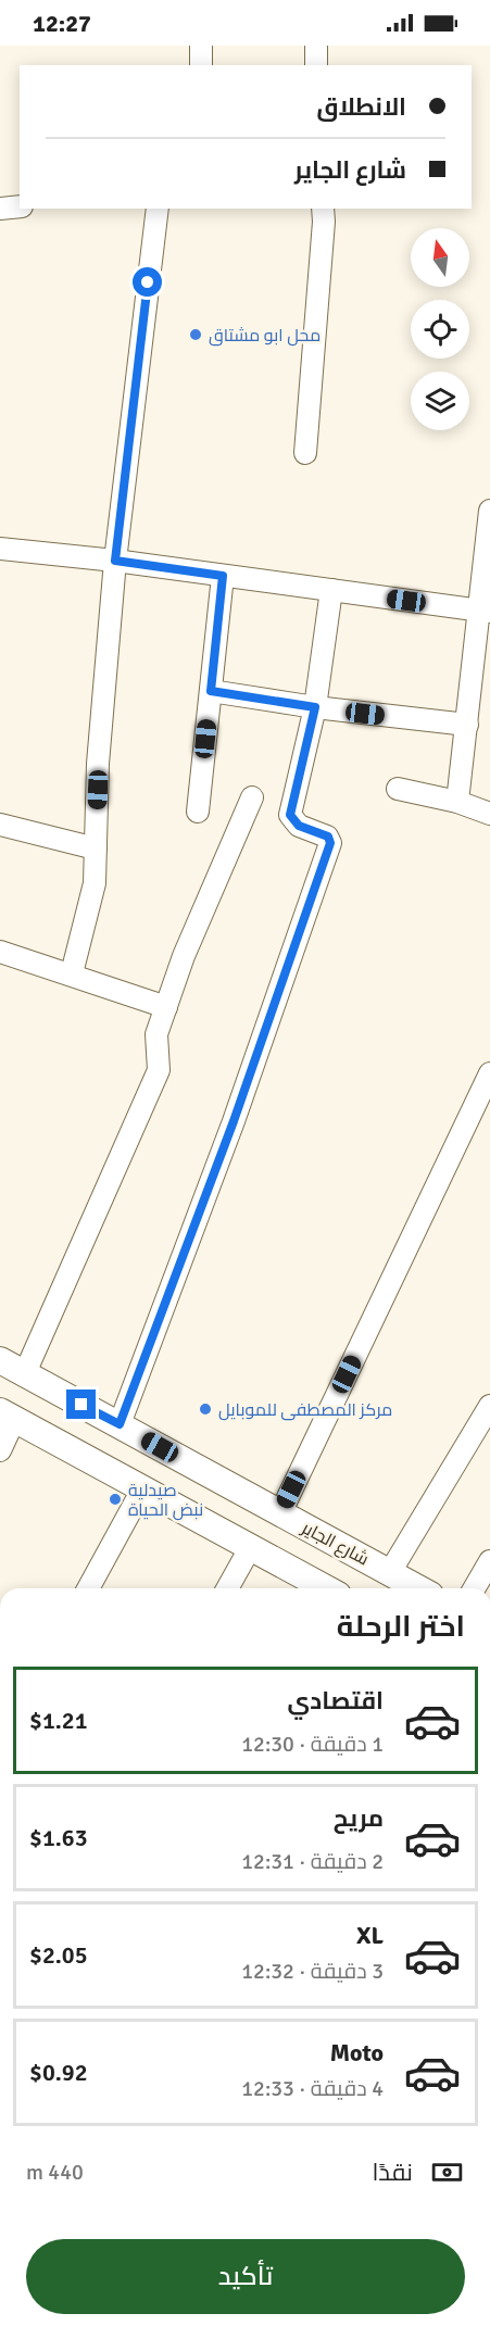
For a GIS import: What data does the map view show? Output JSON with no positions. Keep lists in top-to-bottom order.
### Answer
{
  "streets": {
    "street": ["شارع الجاير"]
  },
  "places": ["محل ابو مشتاق", "مركز المصطفى للموبايل", "صيدلية نبض الحياة"],
  "north": "top",
  "page": {
    "status": "12:27",
    "banner": ["الانطلاق", "شارع الجاير"],
    "heading": "اختر الرحلة",
    "list": [
      {
        "name": "اقتصادي",
        "note": "1 دقيقة · 12:30",
        "value": "$1.21"
      },
      {
        "name": "مريح",
        "note": "2 دقيقة · 12:31",
        "value": "$1.63"
      },
      {
        "name": "XL",
        "note": "3 دقيقة · 12:32",
        "value": "$2.05"
      },
      {
        "name": "Moto",
        "note": "4 دقيقة · 12:33",
        "value": "$0.92"
      }
    ],
    "pay": ["نقدًا", "440 m"],
    "buttons": "تأكيد"
  }
}
